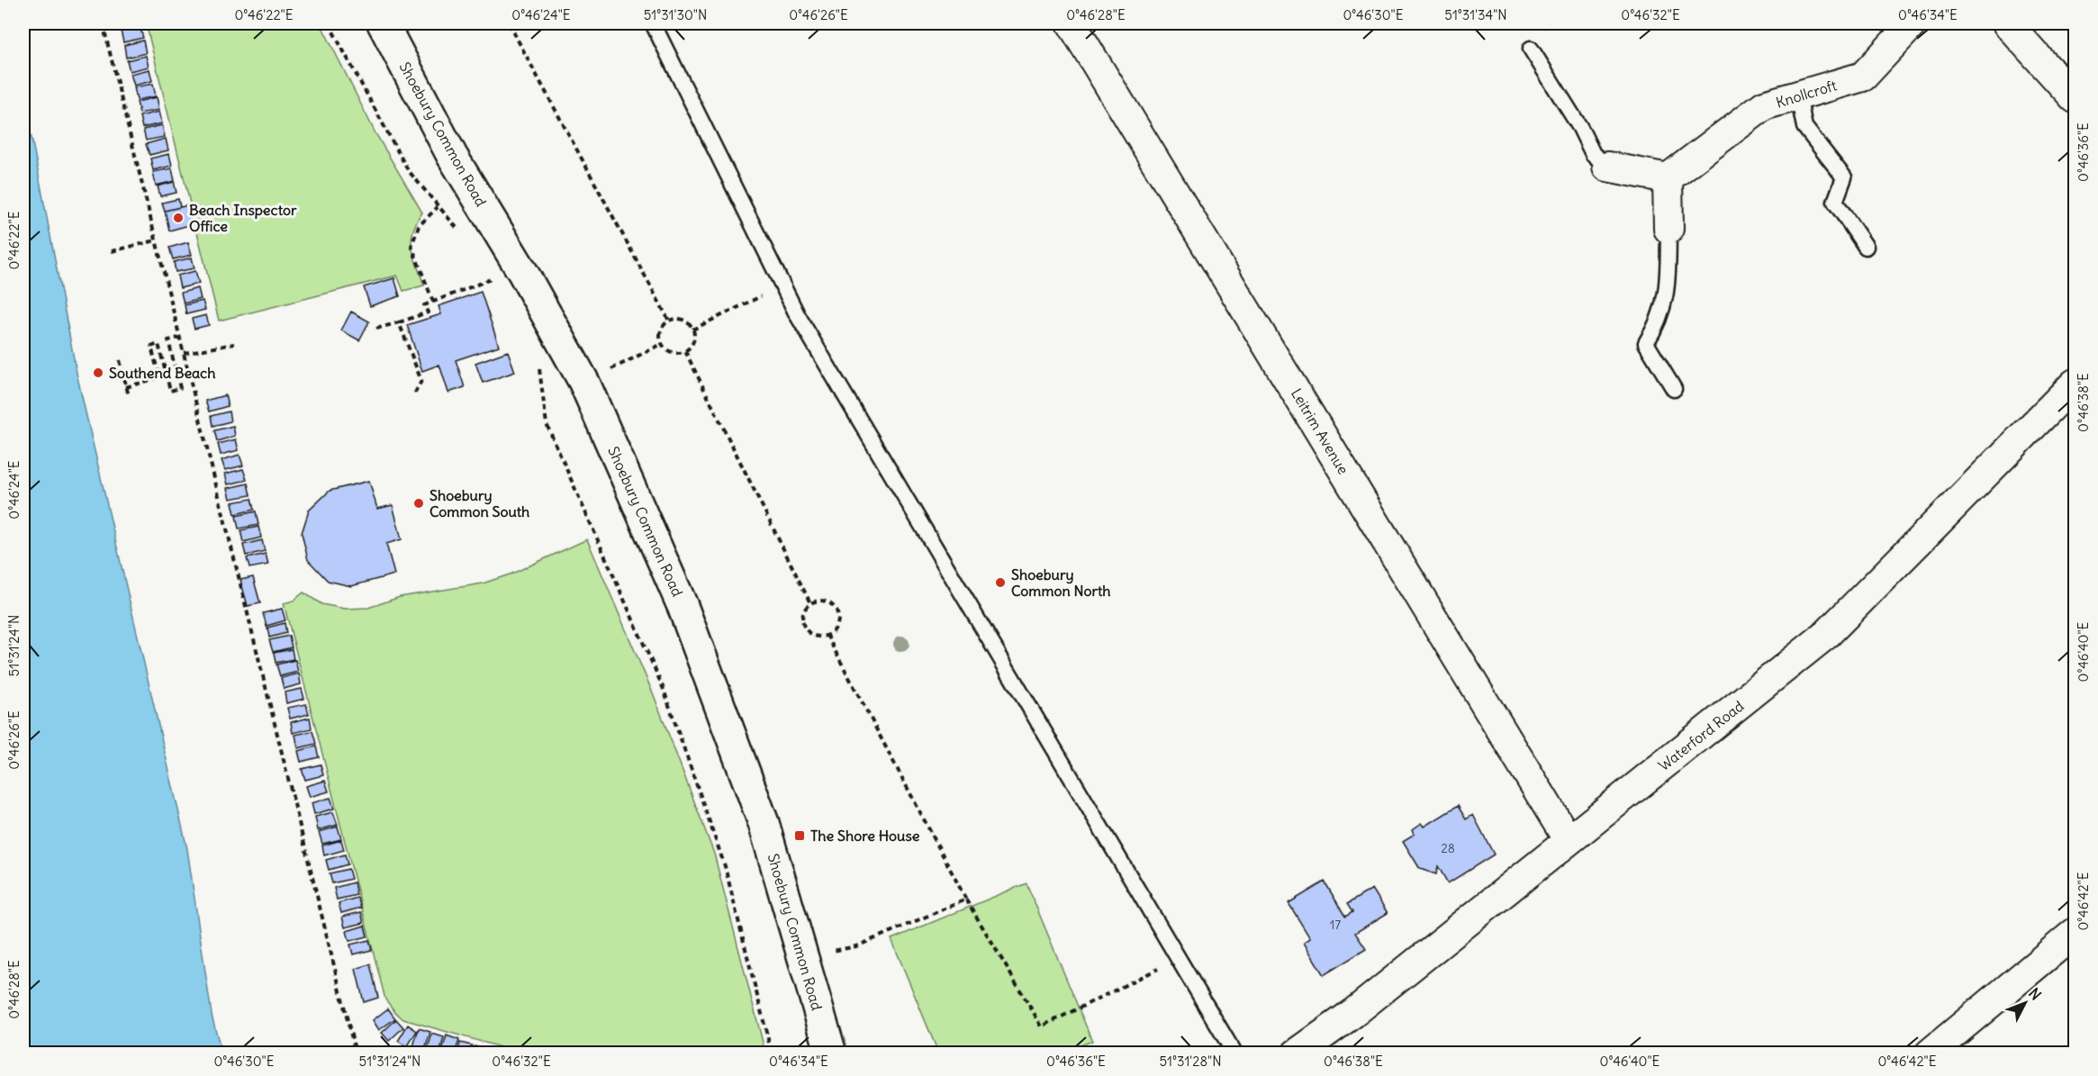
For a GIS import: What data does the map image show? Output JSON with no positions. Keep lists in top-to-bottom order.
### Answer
{
  "streets": {
    "main road": ["Shoebury Common Road"],
    "street": ["Knollcroft", "Leitrim Avenue", "Waterford Road"]
  },
  "crossings": [
    ["Leitrim Avenue", "Waterford Road"]
  ],
  "places": {
    "other": [
      "Beach Inspector Office",
      "Southend Beach",
      "Shoebury Common South",
      "Shoebury Common North"
    ],
    "transit": ["The Shore House"]
  },
  "house_numbers": ["28", "17"],
  "north": "top right",
  "coordinates": [
    "0°46'22\"E",
    "0°46'24\"E",
    "51°31'30\"N",
    "0°46'26\"E",
    "0°46'28\"E",
    "0°46'30\"E",
    "51°31'34\"N",
    "0°46'32\"E",
    "0°46'34\"E",
    "0°46'36\"E",
    "0°46'38\"E",
    "51°31'24\"N",
    "0°46'40\"E",
    "0°46'42\"E",
    "51°31'28\"N"
  ]
}
